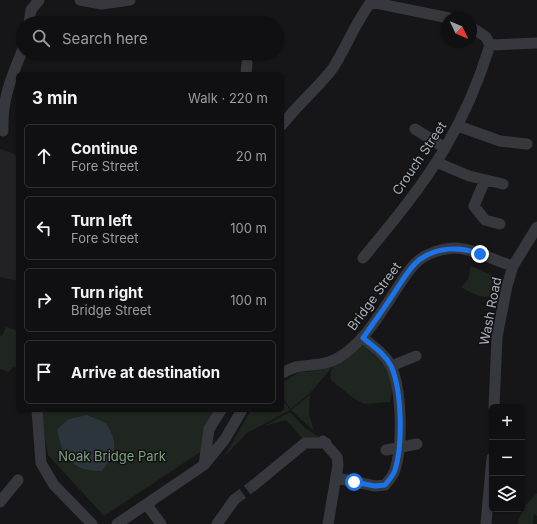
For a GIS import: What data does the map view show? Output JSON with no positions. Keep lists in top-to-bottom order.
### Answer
{
  "streets": {
    "street": ["Crouch Street", "Bridge Street", "Wash Road"]
  },
  "crossings": [
    ["Bridge Street", "Wash Road"]
  ],
  "parks": ["Noak Bridge Park"],
  "north": "bottom right",
  "page": {
    "search": "Search here",
    "heading": ["3 min", "Walk · 220 m"],
    "list": [
      ["Continue", "Fore Street", "20 m"],
      ["Turn left", "Fore Street", "100 m"],
      ["Turn right", "Bridge Street", "100 m"],
      "Arrive at destination"
    ],
    "map_buttons": ["+", "−"]
  }
}
